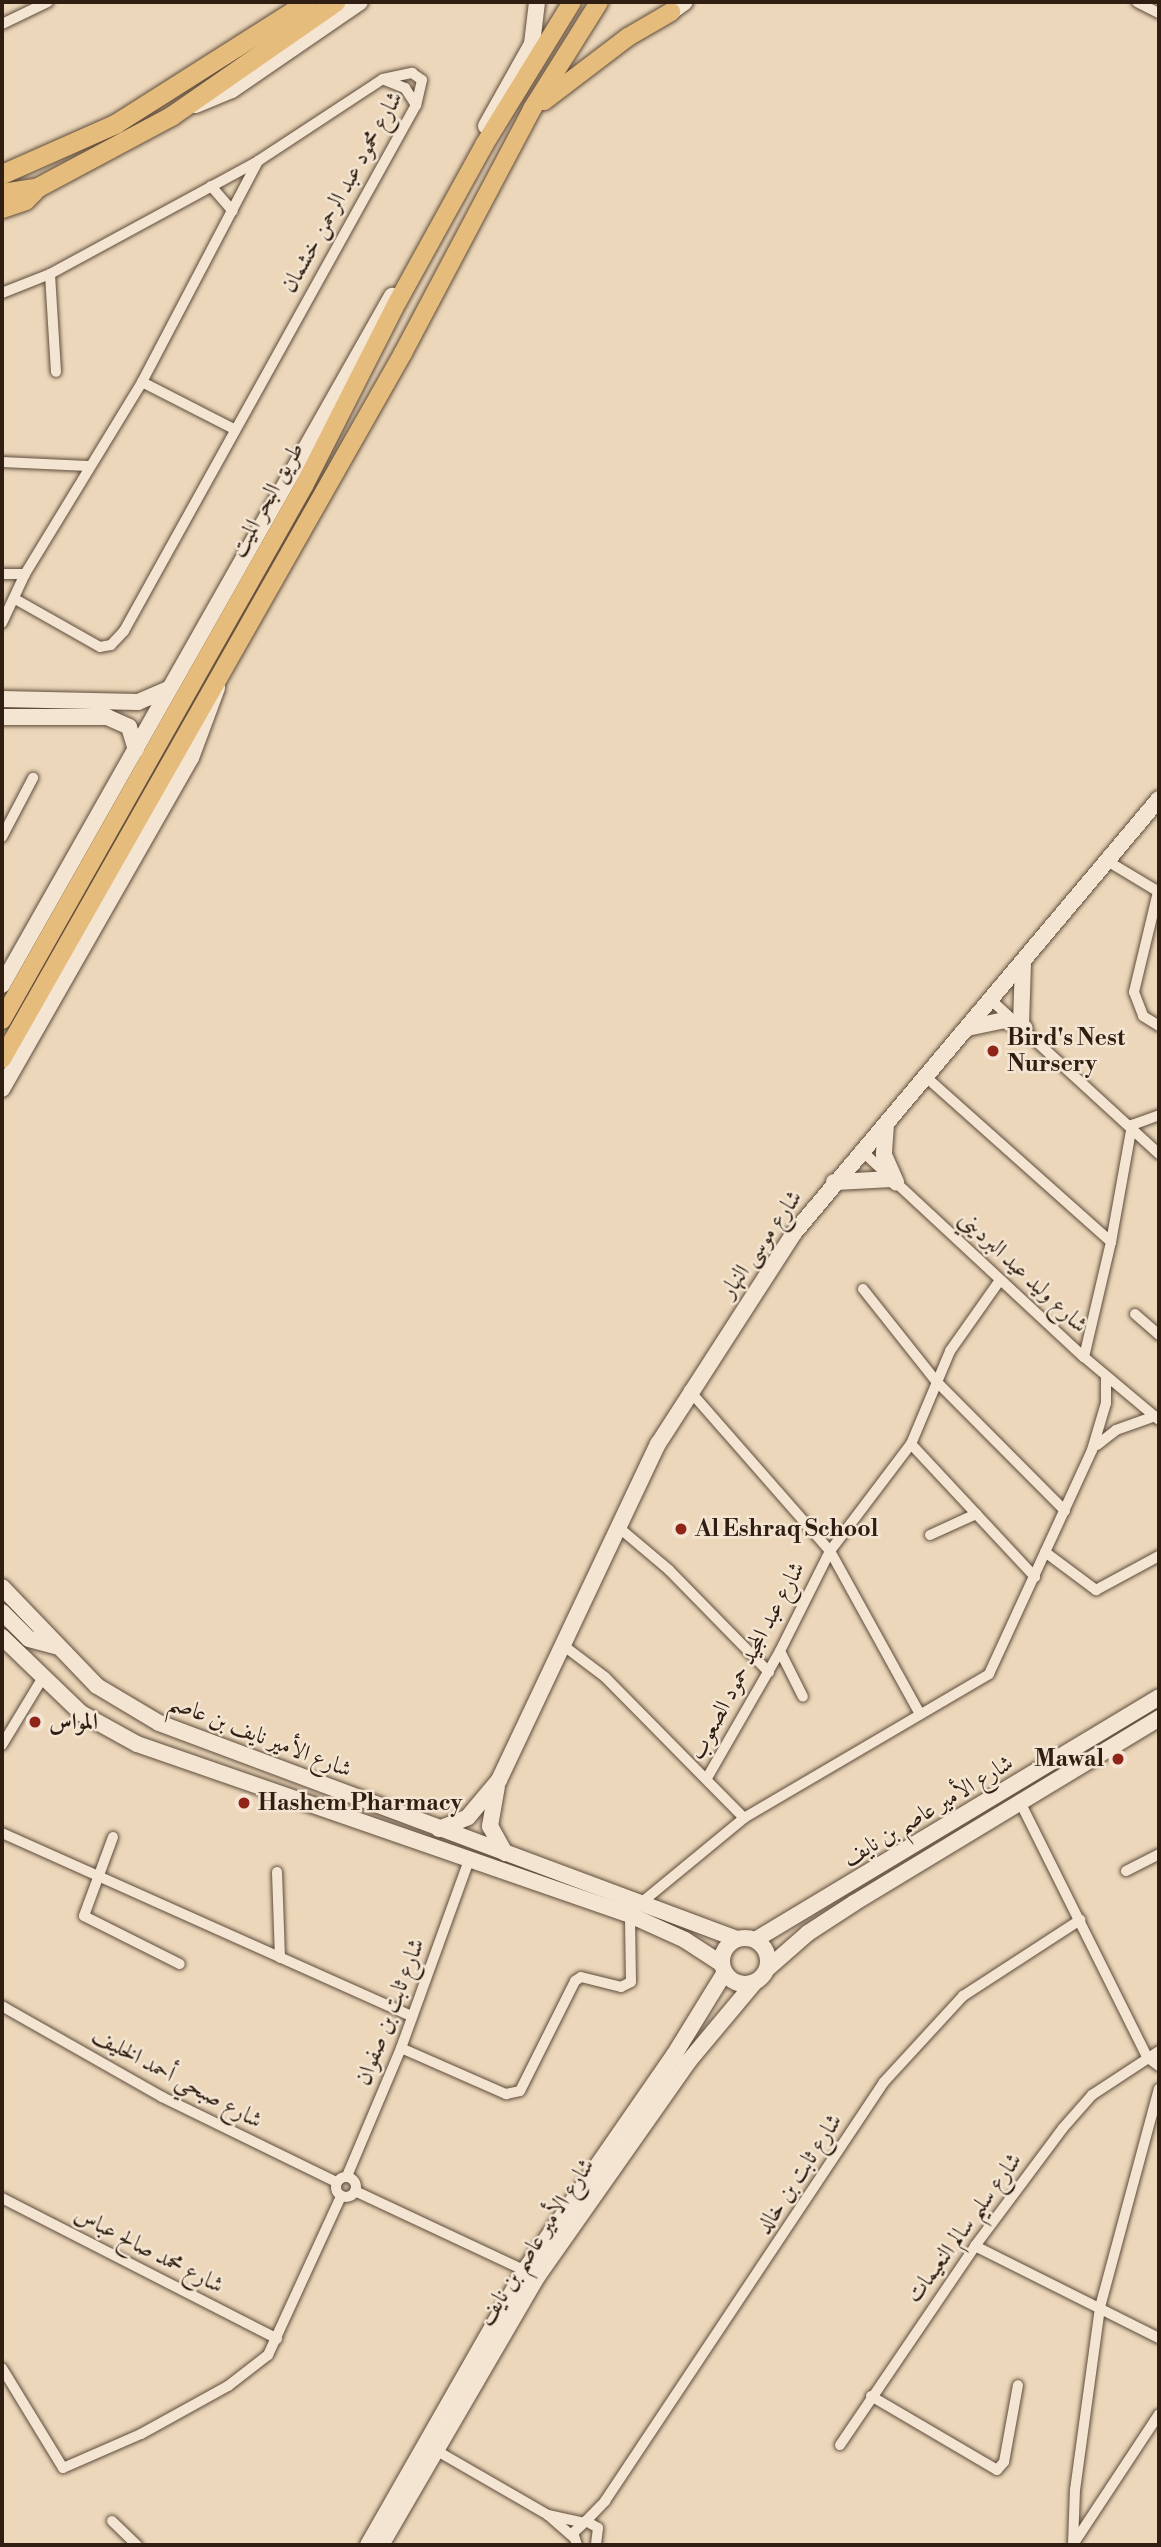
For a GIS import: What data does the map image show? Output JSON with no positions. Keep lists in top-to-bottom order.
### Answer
{
  "streets": {
    "main road": [
      "طريق البحر الميت",
      "شارع موسى النهار",
      "شارع الأمير نايف بن عاصم",
      "شارع الأمير عاصم بن نايف"
    ],
    "street": [
      "شارع محمود عبد الرحمن خشمان",
      "شارع وليد عيد البرديني",
      "شارع عبد المجيد حمود الصعوب",
      "شارع ثابت بن صفوان",
      "شارع صبحي أحمد الخليف",
      "شارع ثابت بن خالد",
      "شارع سليم سالم النعيمات",
      "شارع محمد صالح عباس"
    ]
  },
  "crossings": [
    ["شارع موسى النهار", "شارع وليد عيد البرديني"],
    ["شارع موسى النهار", "شارع الأمير نايف بن عاصم"],
    ["شارع وليد عيد البرديني", "شارع عبد المجيد حمود الصعوب"],
    ["شارع الأمير نايف بن عاصم", "شارع الأمير عاصم بن نايف"],
    ["شارع الأمير نايف بن عاصم", "شارع ثابت بن صفوان"],
    ["شارع ثابت بن صفوان", "شارع صبحي أحمد الخليف"]
  ],
  "places": [
    "Bird's Nest Nursery",
    "Al Eshraq School",
    "المواس",
    "Mawal",
    "Hashem Pharmacy"
  ]
}
